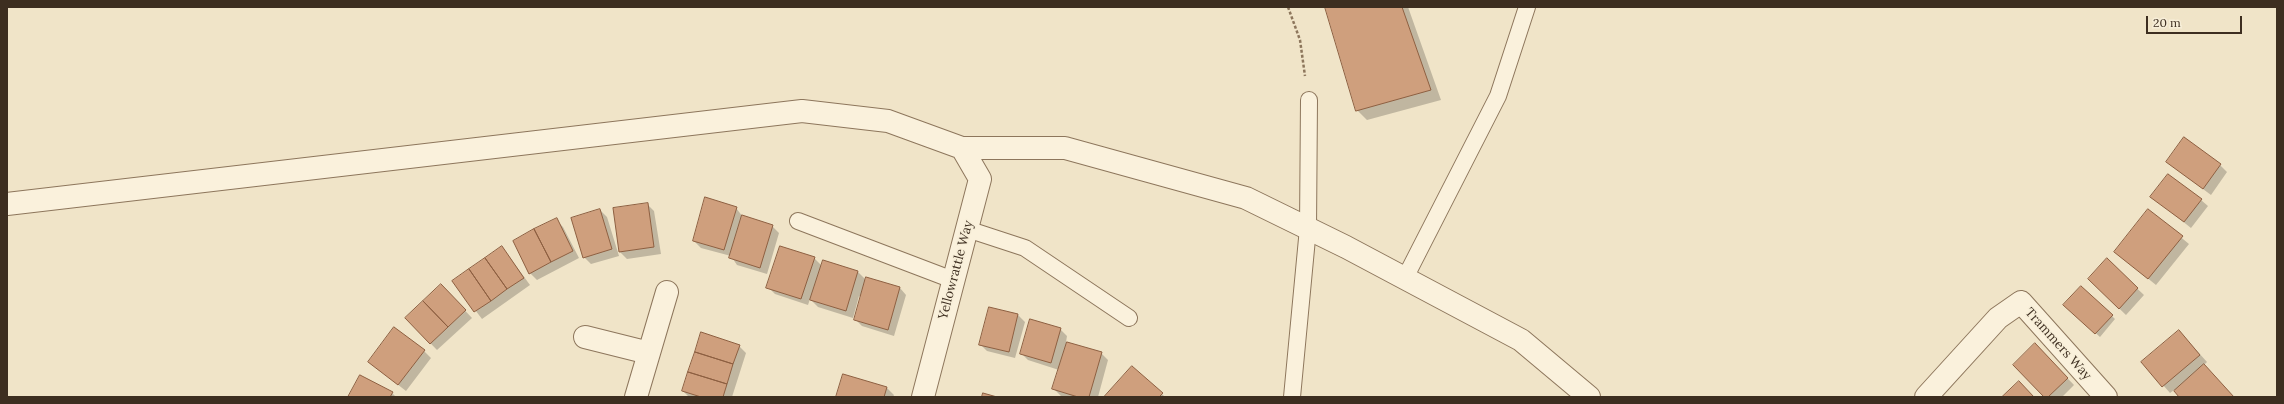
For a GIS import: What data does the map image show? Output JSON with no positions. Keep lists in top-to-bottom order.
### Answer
{
  "streets": {
    "street": ["Yellowrattle Way", "Trammers Way"]
  },
  "scale_bar": "20 m"
}
